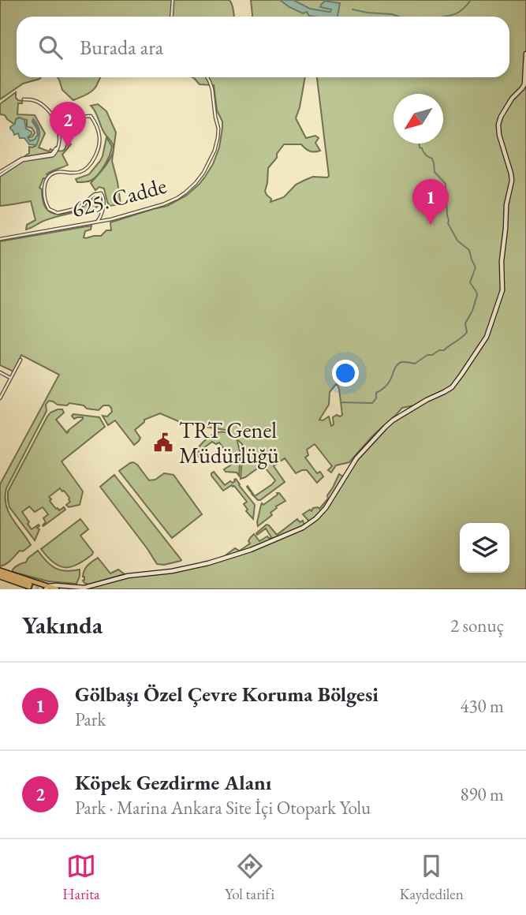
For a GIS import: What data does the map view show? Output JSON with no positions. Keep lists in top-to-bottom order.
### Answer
{
  "streets": {
    "street": ["625. Cadde"]
  },
  "places": {
    "public building": ["TRT Genel Müdürlüğü"]
  },
  "north": "bottom left",
  "page": {
    "search": "Burada ara",
    "pins": ["2", "1"],
    "heading": ["Yakında", "2 sonuç"],
    "list": [
      {
        "mark": "1",
        "name": "Gölbaşı Özel Çevre Koruma Bölgesi",
        "note": "Park",
        "value": "430 m"
      },
      {
        "mark": "2",
        "name": "Köpek Gezdirme Alanı",
        "note": "Park · Marina Ankara Site İçi Otopark Yolu",
        "value": "890 m"
      }
    ],
    "nav": ["Harita", "Yol tarifi", "Kaydedilen"]
  }
}
